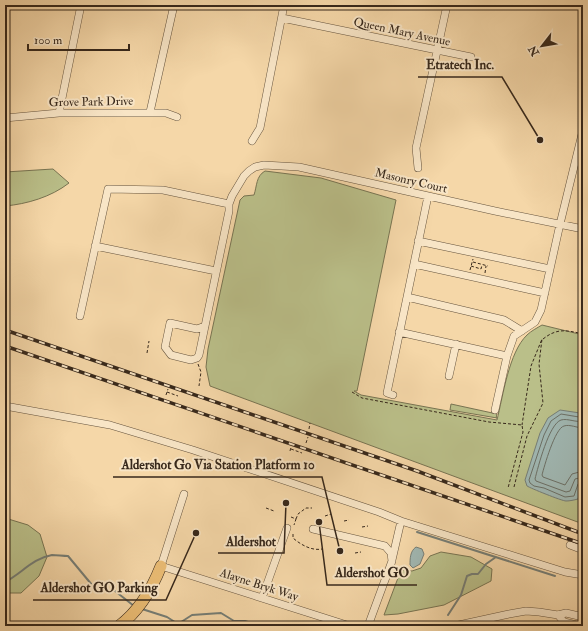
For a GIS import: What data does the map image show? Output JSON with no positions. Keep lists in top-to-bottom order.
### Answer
{
  "streets": {
    "street": [
      "Queen Mary Avenue",
      "Grove Park Drive",
      "Masonry Court",
      "Alayne Bryk Way"
    ]
  },
  "places": [
    "Etratech Inc.",
    "Aldershot",
    "Aldershot GO",
    "Aldershot GO Parking",
    "Aldershot Go Via Station Platform 10"
  ],
  "scale_bar": "100 m",
  "north": "bottom left"
}
